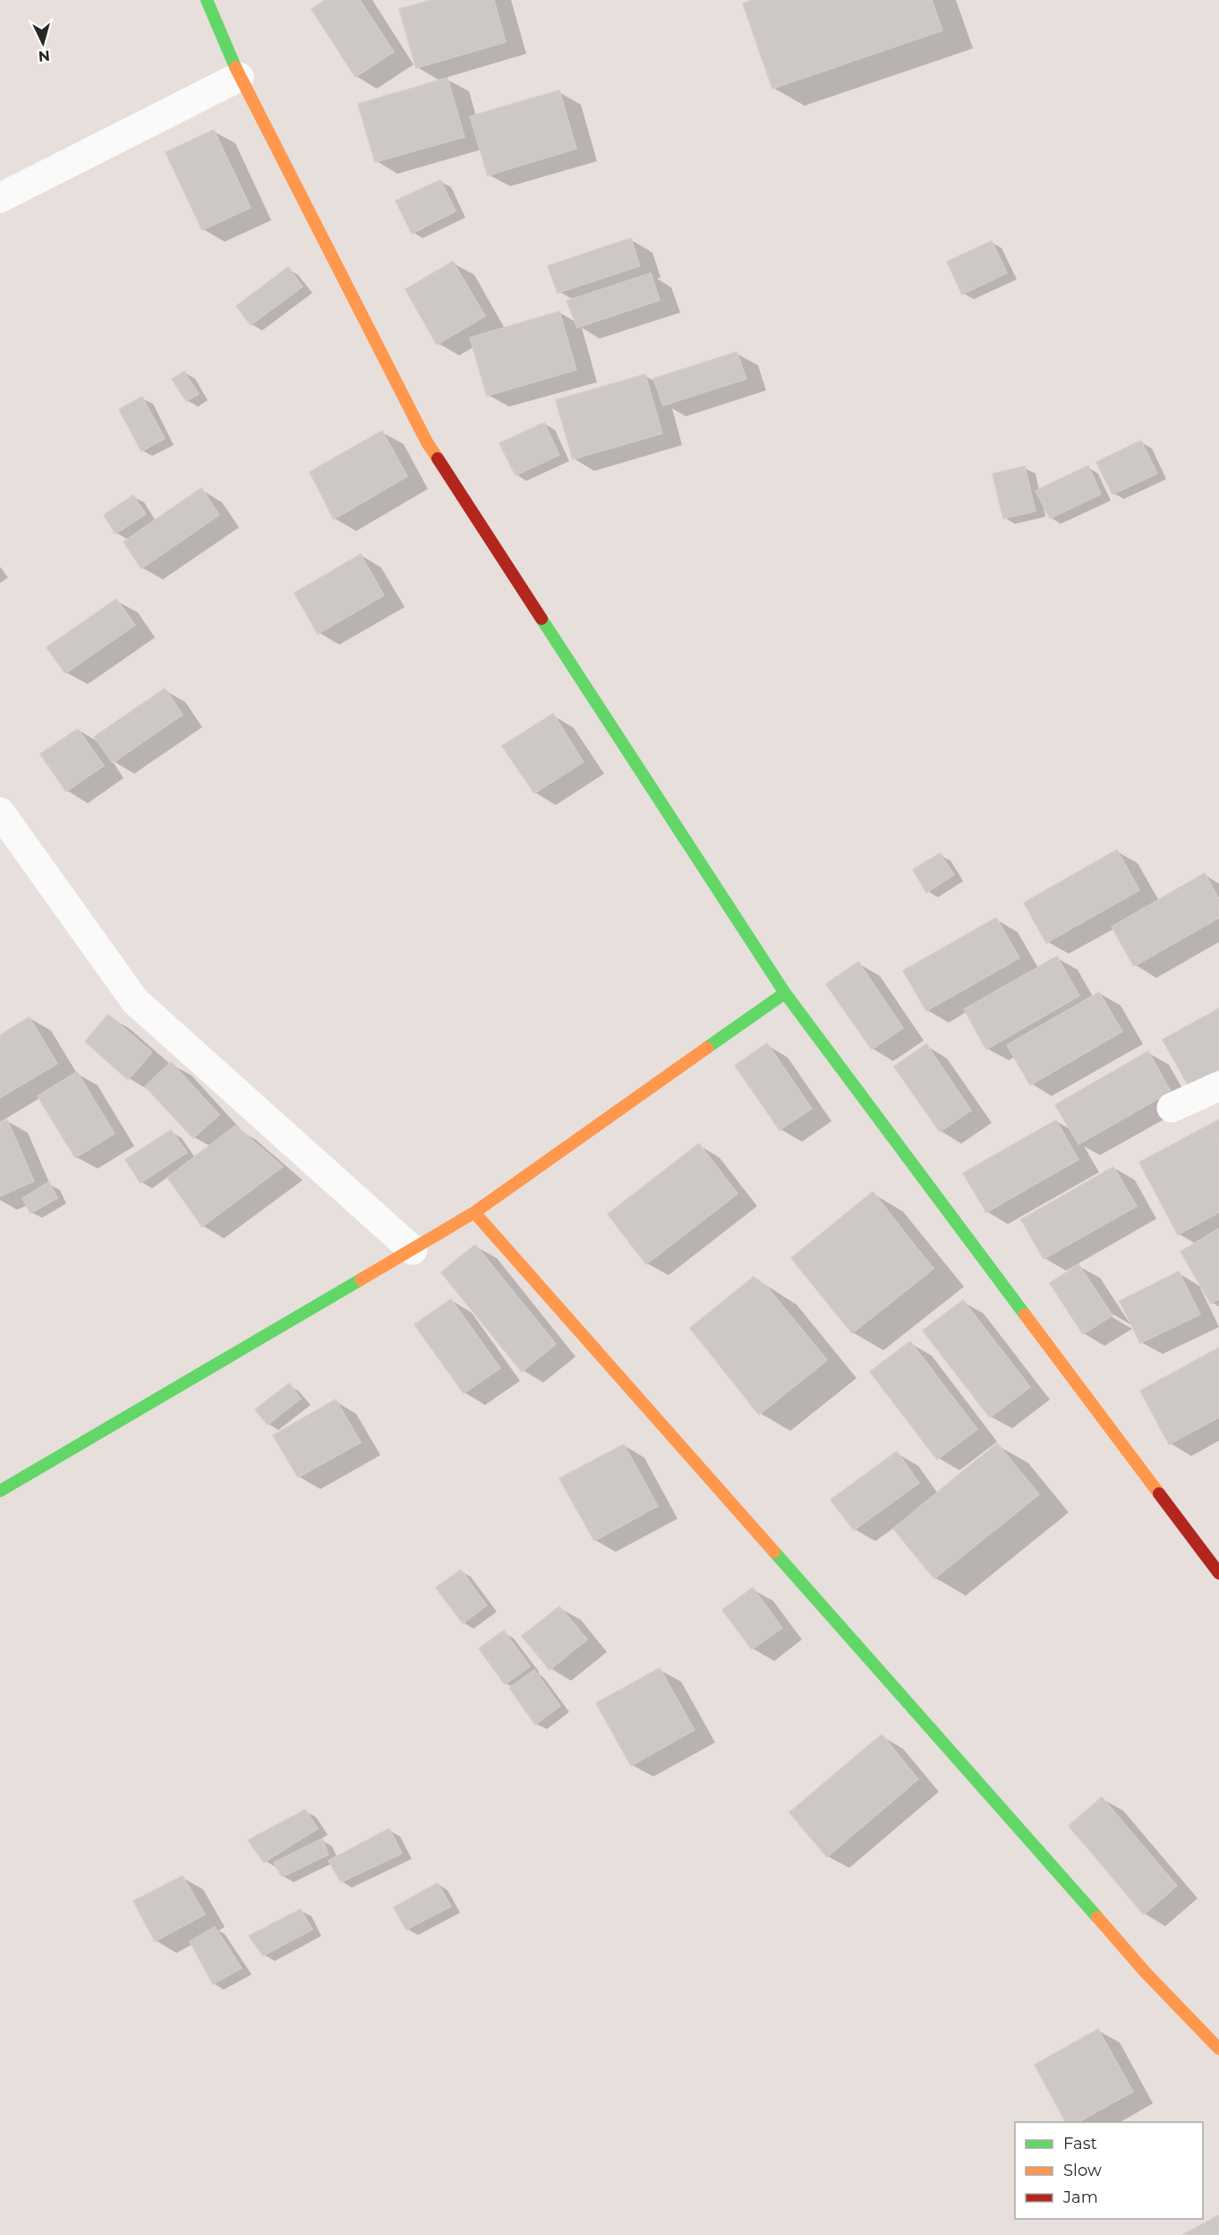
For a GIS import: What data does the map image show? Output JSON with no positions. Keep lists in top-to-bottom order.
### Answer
{
  "legend": ["Fast", "Slow", "Jam"],
  "north": "bottom"
}
